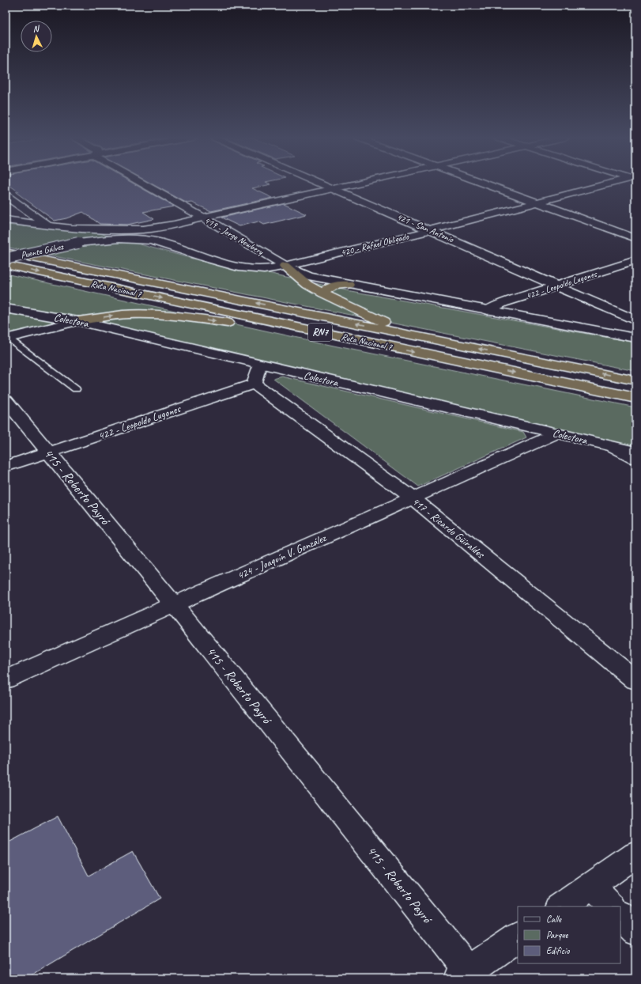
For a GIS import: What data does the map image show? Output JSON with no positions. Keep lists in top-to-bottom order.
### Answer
{
  "streets": {
    "highway": ["Ruta Nacional 7", "RN7"],
    "street": [
      "421 - San Antonio",
      "419 - Jorge Newbery",
      "420 - Rafael Obligado",
      "Puente Gálvez",
      "422 - Leopoldo Lugones",
      "Colectora",
      "415 - Roberto Payró",
      "417 - Ricardo Güiraldes",
      "424 - Joaquín V. González"
    ]
  },
  "crossings": [
    ["421 - San Antonio", "420 - Rafael Obligado"],
    ["421 - San Antonio", "422 - Leopoldo Lugones"],
    ["419 - Jorge Newbery", "420 - Rafael Obligado"],
    ["420 - Rafael Obligado", "Puente Gálvez"],
    ["422 - Leopoldo Lugones", "415 - Roberto Payró"],
    ["422 - Leopoldo Lugones", "417 - Ricardo Güiraldes"],
    ["Colectora", "424 - Joaquín V. González"],
    ["415 - Roberto Payró", "424 - Joaquín V. González"],
    ["417 - Ricardo Güiraldes", "424 - Joaquín V. González"]
  ],
  "legend": ["Calle", "Parque", "Edificio"],
  "north": "top"
}
